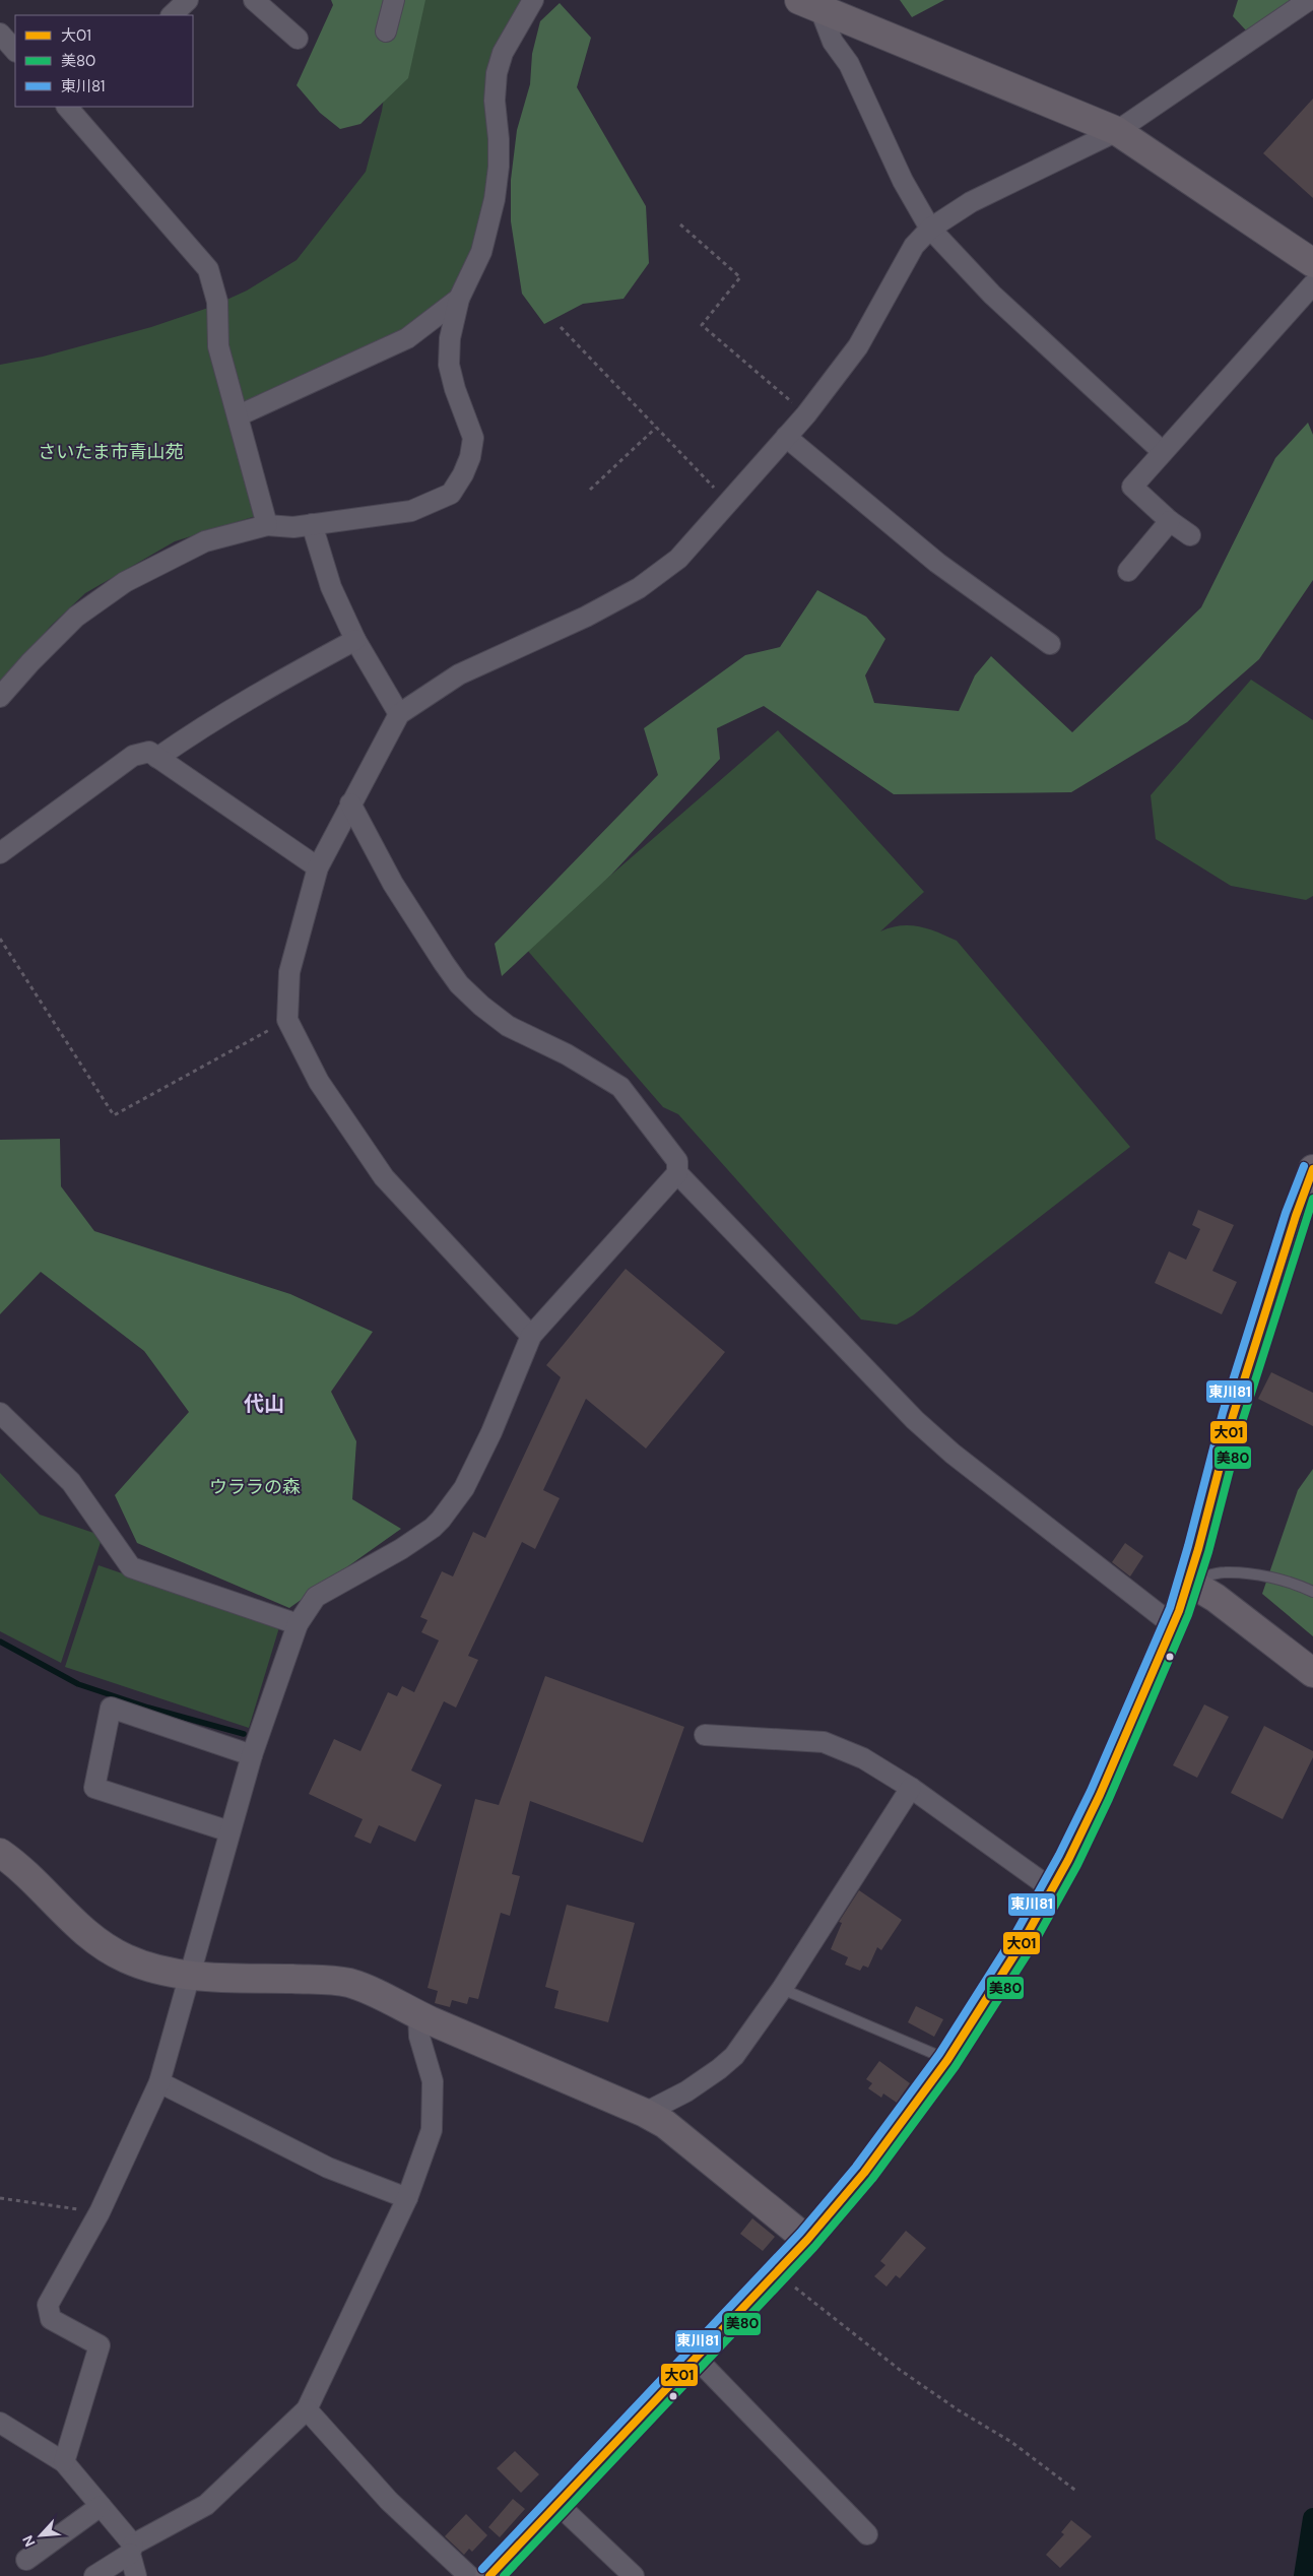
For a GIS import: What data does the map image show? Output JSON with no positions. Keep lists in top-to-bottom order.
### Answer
{
  "districts": ["代山"],
  "parks": ["さいたま市青山苑", "ウララの森"],
  "lines": ["transit line 東川81", "transit line 大01", "transit line 美80"],
  "legend": ["大01", "美80", "東川81"],
  "north": "bottom left"
}
